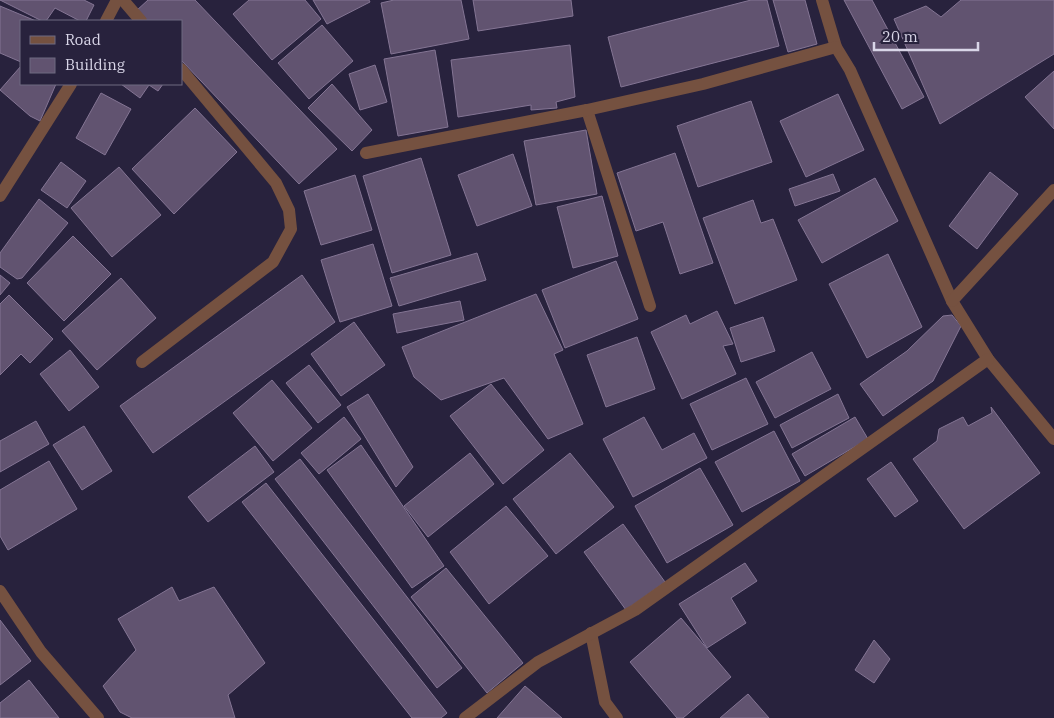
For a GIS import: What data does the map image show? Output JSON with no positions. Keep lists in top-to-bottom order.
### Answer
{
  "legend": ["Road", "Building"],
  "scale_bar": "20 m"
}
